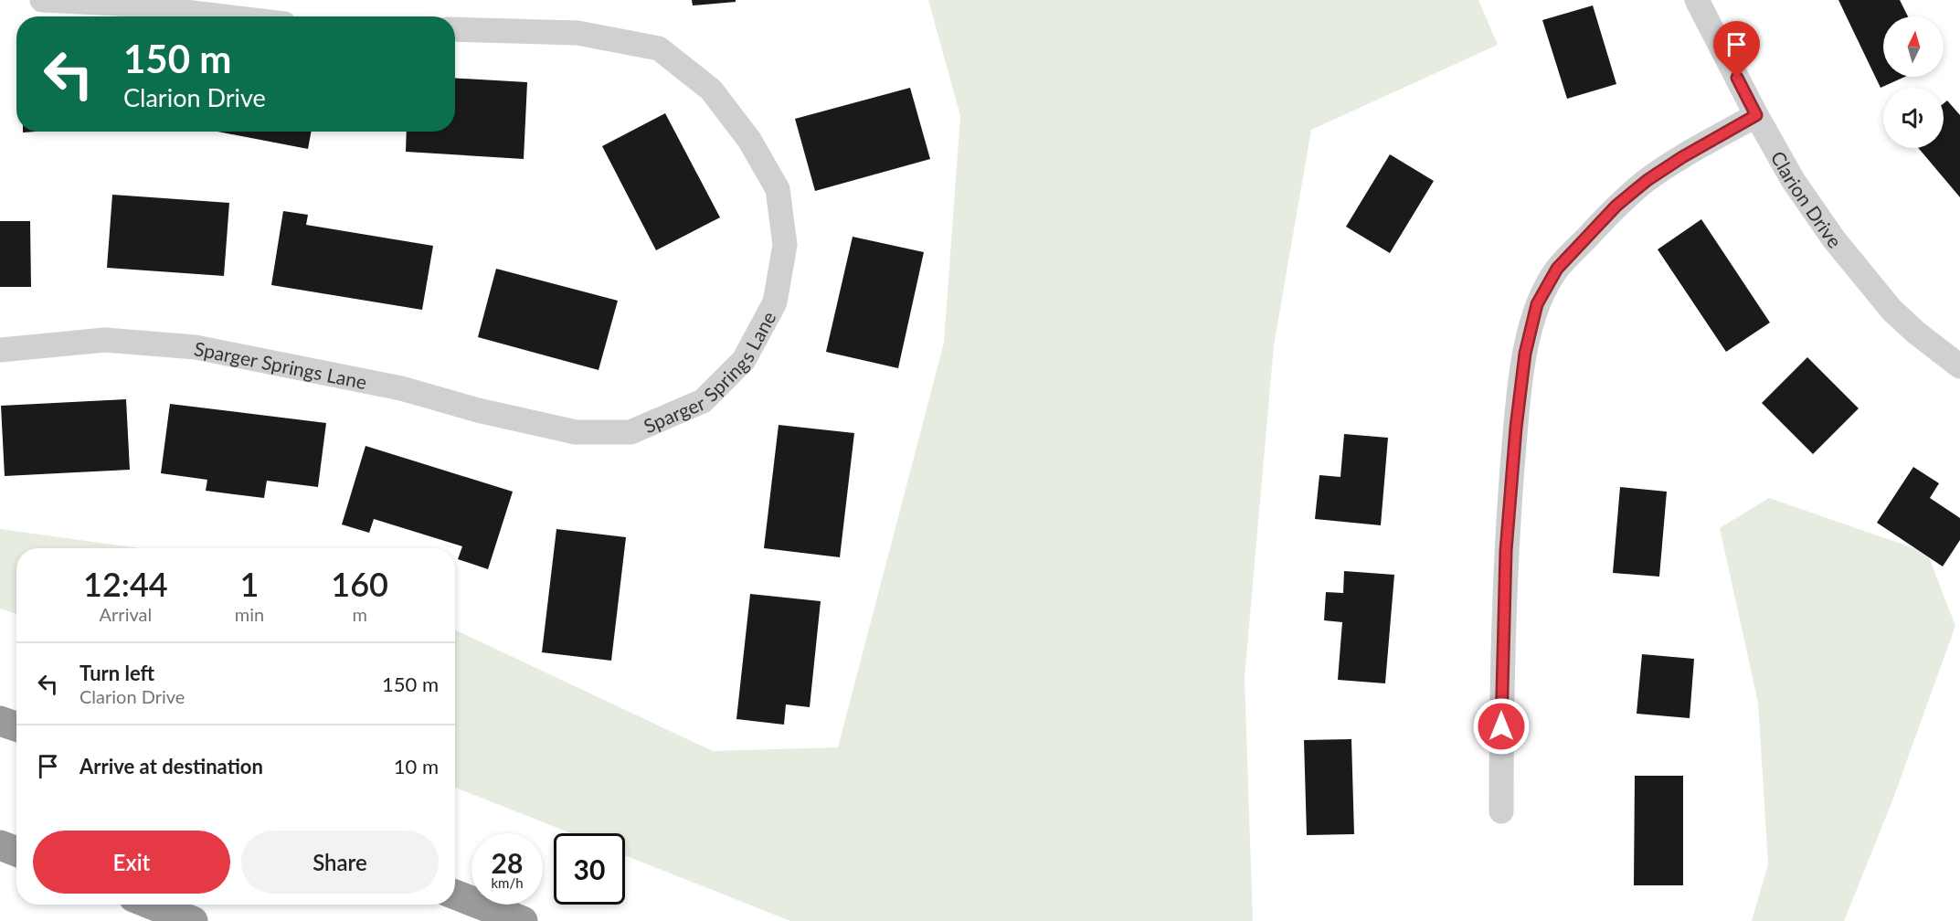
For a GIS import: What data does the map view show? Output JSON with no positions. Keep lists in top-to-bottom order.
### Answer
{
  "streets": {
    "street": ["Clarion Drive", "Sparger Springs Lane"]
  },
  "north": "top",
  "page": {
    "turn": ["150 m", "Clarion Drive"],
    "eta": [
      "12:44",
      "Arrival",
      "1",
      "min",
      "160",
      "m"
    ],
    "list": [
      {
        "name": "Turn left",
        "note": "Clarion Drive",
        "value": "150 m"
      },
      {
        "name": "Arrive at destination",
        "value": "10 m"
      }
    ],
    "buttons": ["Exit", "Share"],
    "speed": "28 km/h",
    "limit": "30"
  }
}
